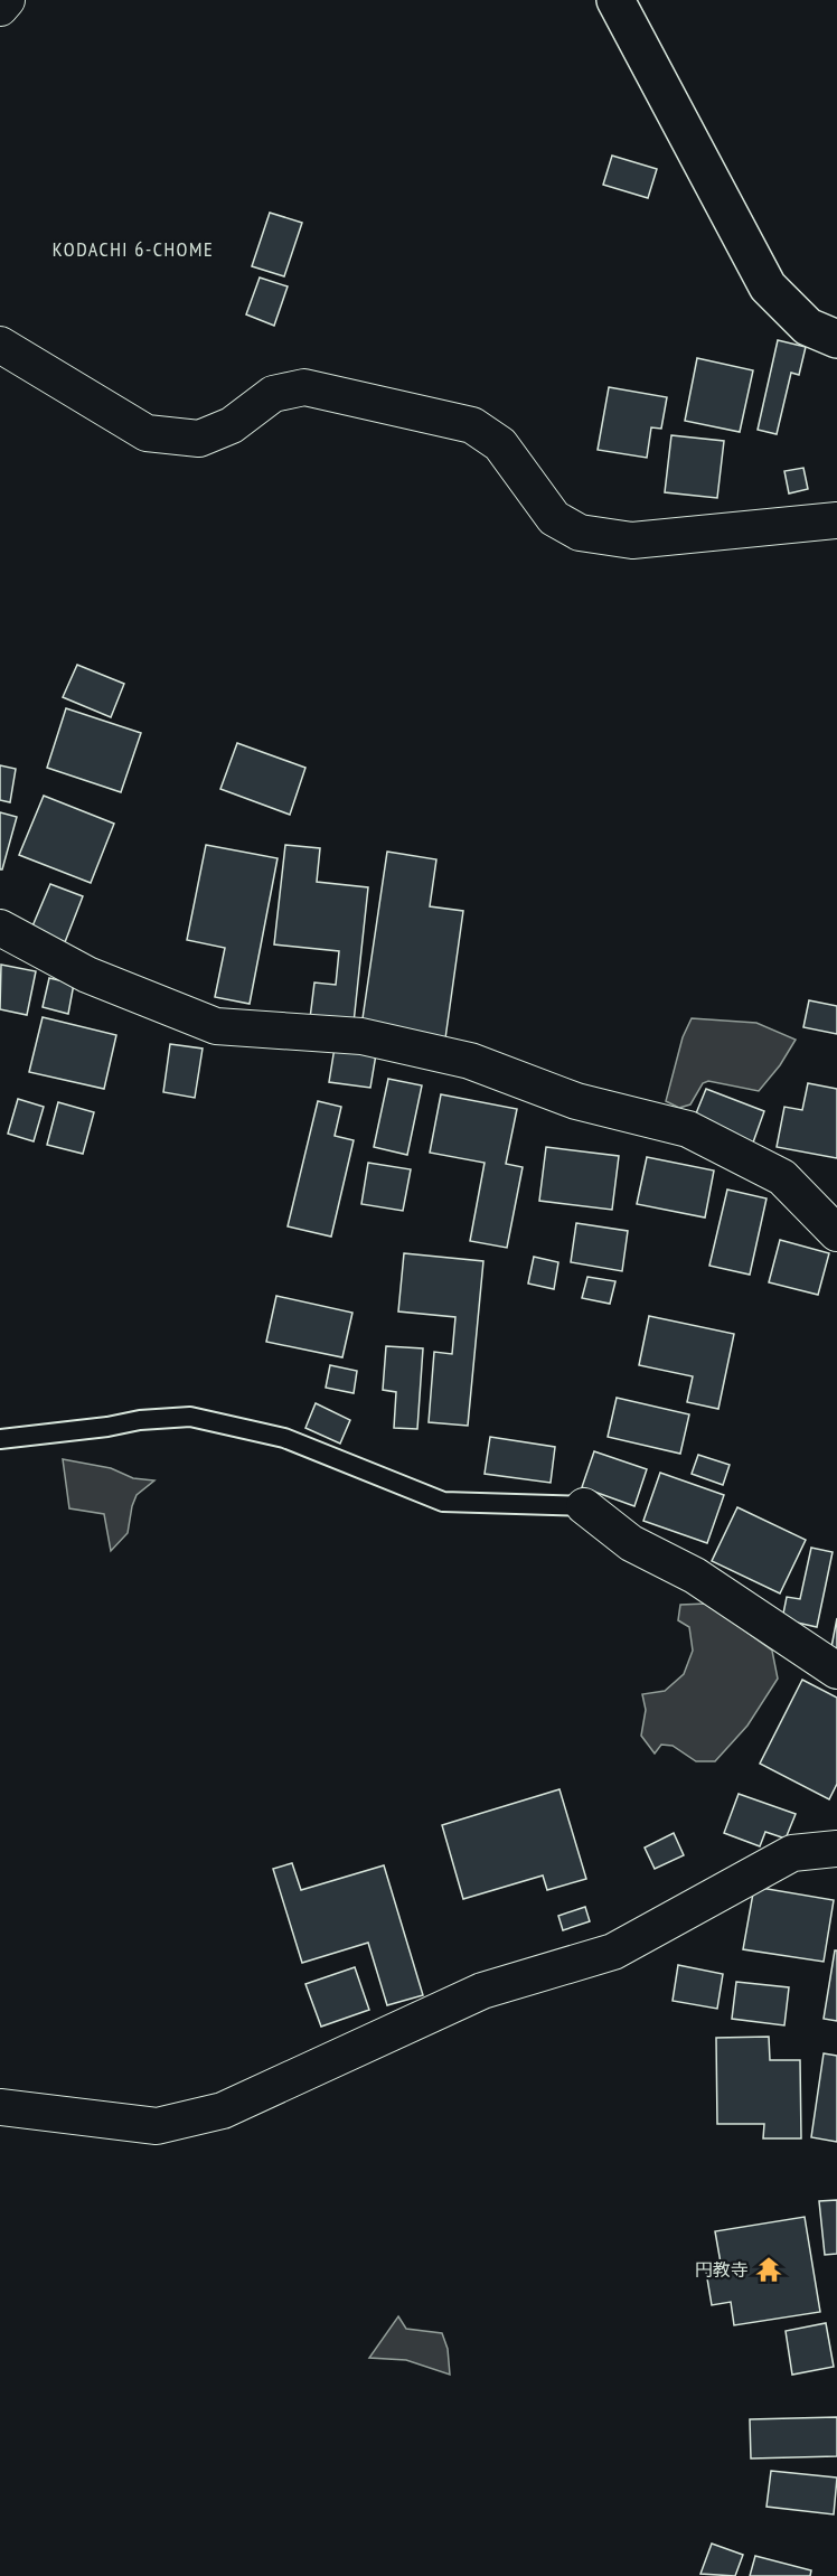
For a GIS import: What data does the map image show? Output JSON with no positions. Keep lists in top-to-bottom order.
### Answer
{
  "districts": ["KODACHI 6-CHOME"],
  "places": {
    "temple": ["円教寺"]
  }
}
